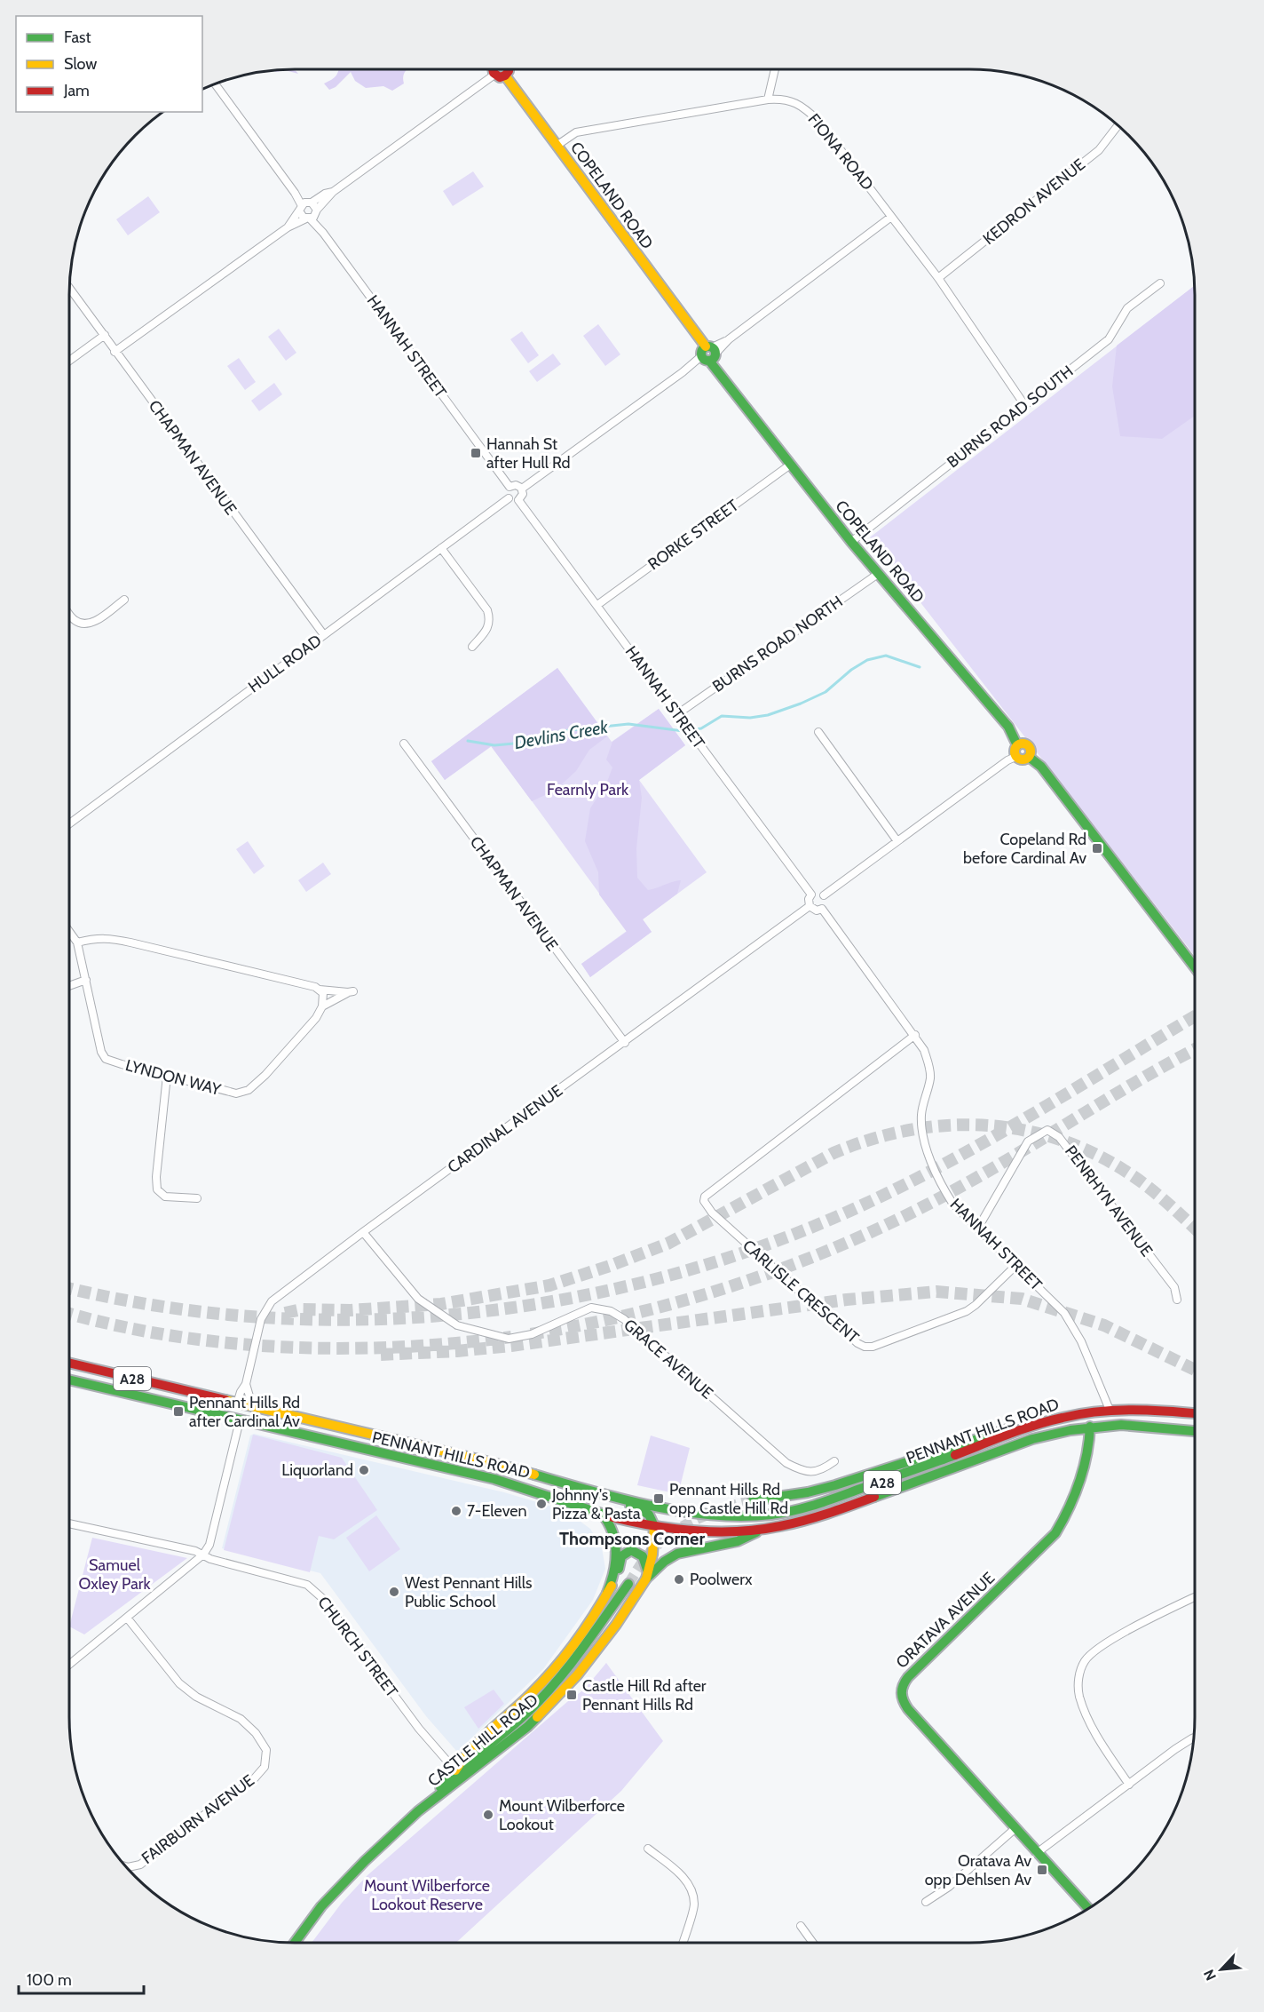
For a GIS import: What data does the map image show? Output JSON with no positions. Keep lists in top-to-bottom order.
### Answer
{
  "streets": {
    "main road": [
      "COPELAND ROAD",
      "A28",
      "PENNANT HILLS ROAD",
      "ORATAVA AVENUE",
      "CASTLE HILL ROAD"
    ],
    "street": [
      "FIONA ROAD",
      "KEDRON AVENUE",
      "HANNAH STREET",
      "BURNS ROAD SOUTH",
      "CHAPMAN AVENUE",
      "RORKE STREET",
      "BURNS ROAD NORTH",
      "HULL ROAD",
      "LYNDON WAY",
      "CARDINAL AVENUE",
      "PENRHYN AVENUE",
      "CARLISLE CRESCENT",
      "GRACE AVENUE",
      "CHURCH STREET",
      "FAIRBURN AVENUE"
    ]
  },
  "crossings": [
    ["FIONA ROAD", "COPELAND ROAD"],
    ["FIONA ROAD", "KEDRON AVENUE"],
    ["FIONA ROAD", "BURNS ROAD SOUTH"],
    ["COPELAND ROAD", "BURNS ROAD SOUTH"],
    ["COPELAND ROAD", "RORKE STREET"],
    ["COPELAND ROAD", "BURNS ROAD NORTH"],
    ["HANNAH STREET", "RORKE STREET"],
    ["HANNAH STREET", "BURNS ROAD NORTH"],
    ["HANNAH STREET", "HULL ROAD"],
    ["HANNAH STREET", "CARDINAL AVENUE"],
    ["HANNAH STREET", "PENRHYN AVENUE"],
    ["HANNAH STREET", "CARLISLE CRESCENT"],
    ["HANNAH STREET", "PENNANT HILLS ROAD"],
    ["CHAPMAN AVENUE", "HULL ROAD"],
    ["CHAPMAN AVENUE", "CARDINAL AVENUE"],
    ["CARDINAL AVENUE", "GRACE AVENUE"],
    ["CARDINAL AVENUE", "PENNANT HILLS ROAD"],
    ["PENNANT HILLS ROAD", "ORATAVA AVENUE"],
    ["PENNANT HILLS ROAD", "CASTLE HILL ROAD"],
    ["CHURCH STREET", "CASTLE HILL ROAD"]
  ],
  "districts": ["Thompsons Corner"],
  "water": ["Devlins Creek"],
  "parks": ["Fearnly Park", "Samuel Oxley Park", "Mount Wilberforce Lookout Reserve"],
  "places": {
    "transit": [
      "Hannah St after Hull Rd",
      "Copeland Rd before Cardinal Av",
      "Pennant Hills Rd after Cardinal Av",
      "Pennant Hills Rd opp Castle Hill Rd",
      "Castle Hill Rd after Pennant Hills Rd",
      "Oratava Av opp Dehlsen Av"
    ],
    "other": [
      "Liquorland",
      "Johnny's Pizza & Pasta",
      "7-Eleven",
      "Poolwerx",
      "West Pennant Hills Public School",
      "Mount Wilberforce Lookout"
    ]
  },
  "legend": ["Fast", "Slow", "Jam"],
  "scale_bar": "100 m",
  "north": "bottom left"
}
